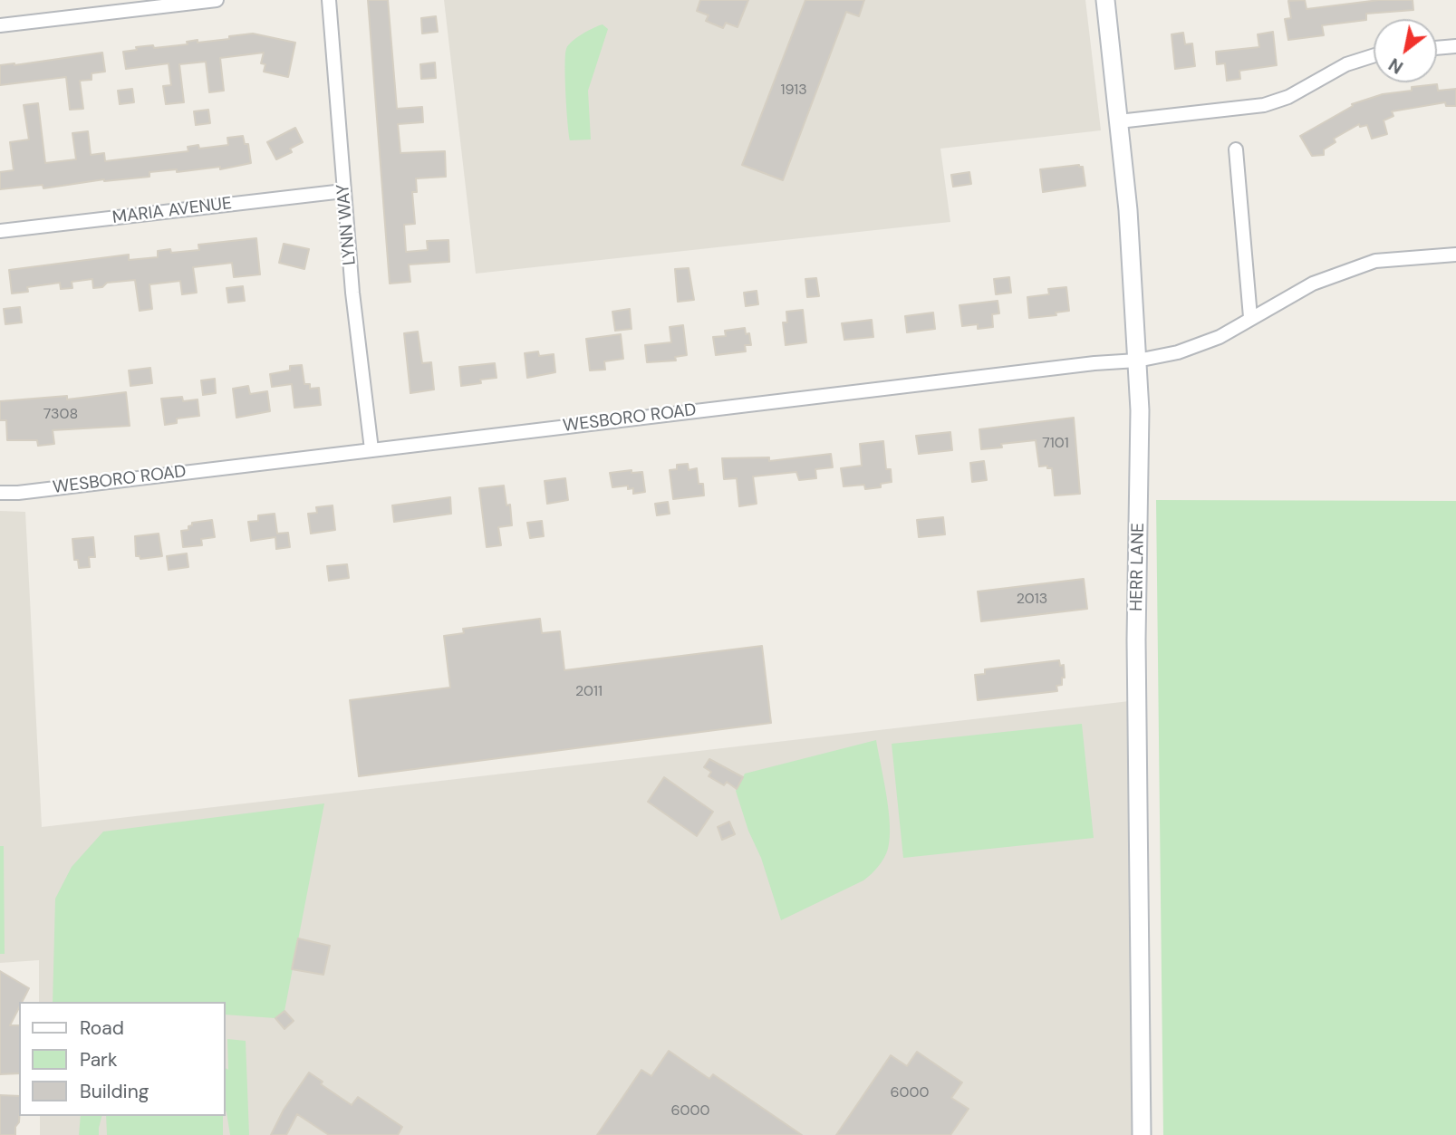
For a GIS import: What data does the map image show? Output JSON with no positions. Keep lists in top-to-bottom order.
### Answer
{
  "streets": {
    "main road": ["HERR LANE"],
    "street": ["MARIA AVENUE", "LYNN WAY", "WESBORO ROAD"]
  },
  "crossings": [
    ["MARIA AVENUE", "LYNN WAY"],
    ["LYNN WAY", "WESBORO ROAD"],
    ["WESBORO ROAD", "HERR LANE"]
  ],
  "house_numbers": [
    "1913",
    "7308",
    "7101",
    "2013",
    "2011",
    "6000",
    "6000"
  ],
  "legend": ["Road", "Park", "Building"],
  "north": "bottom left"
}
